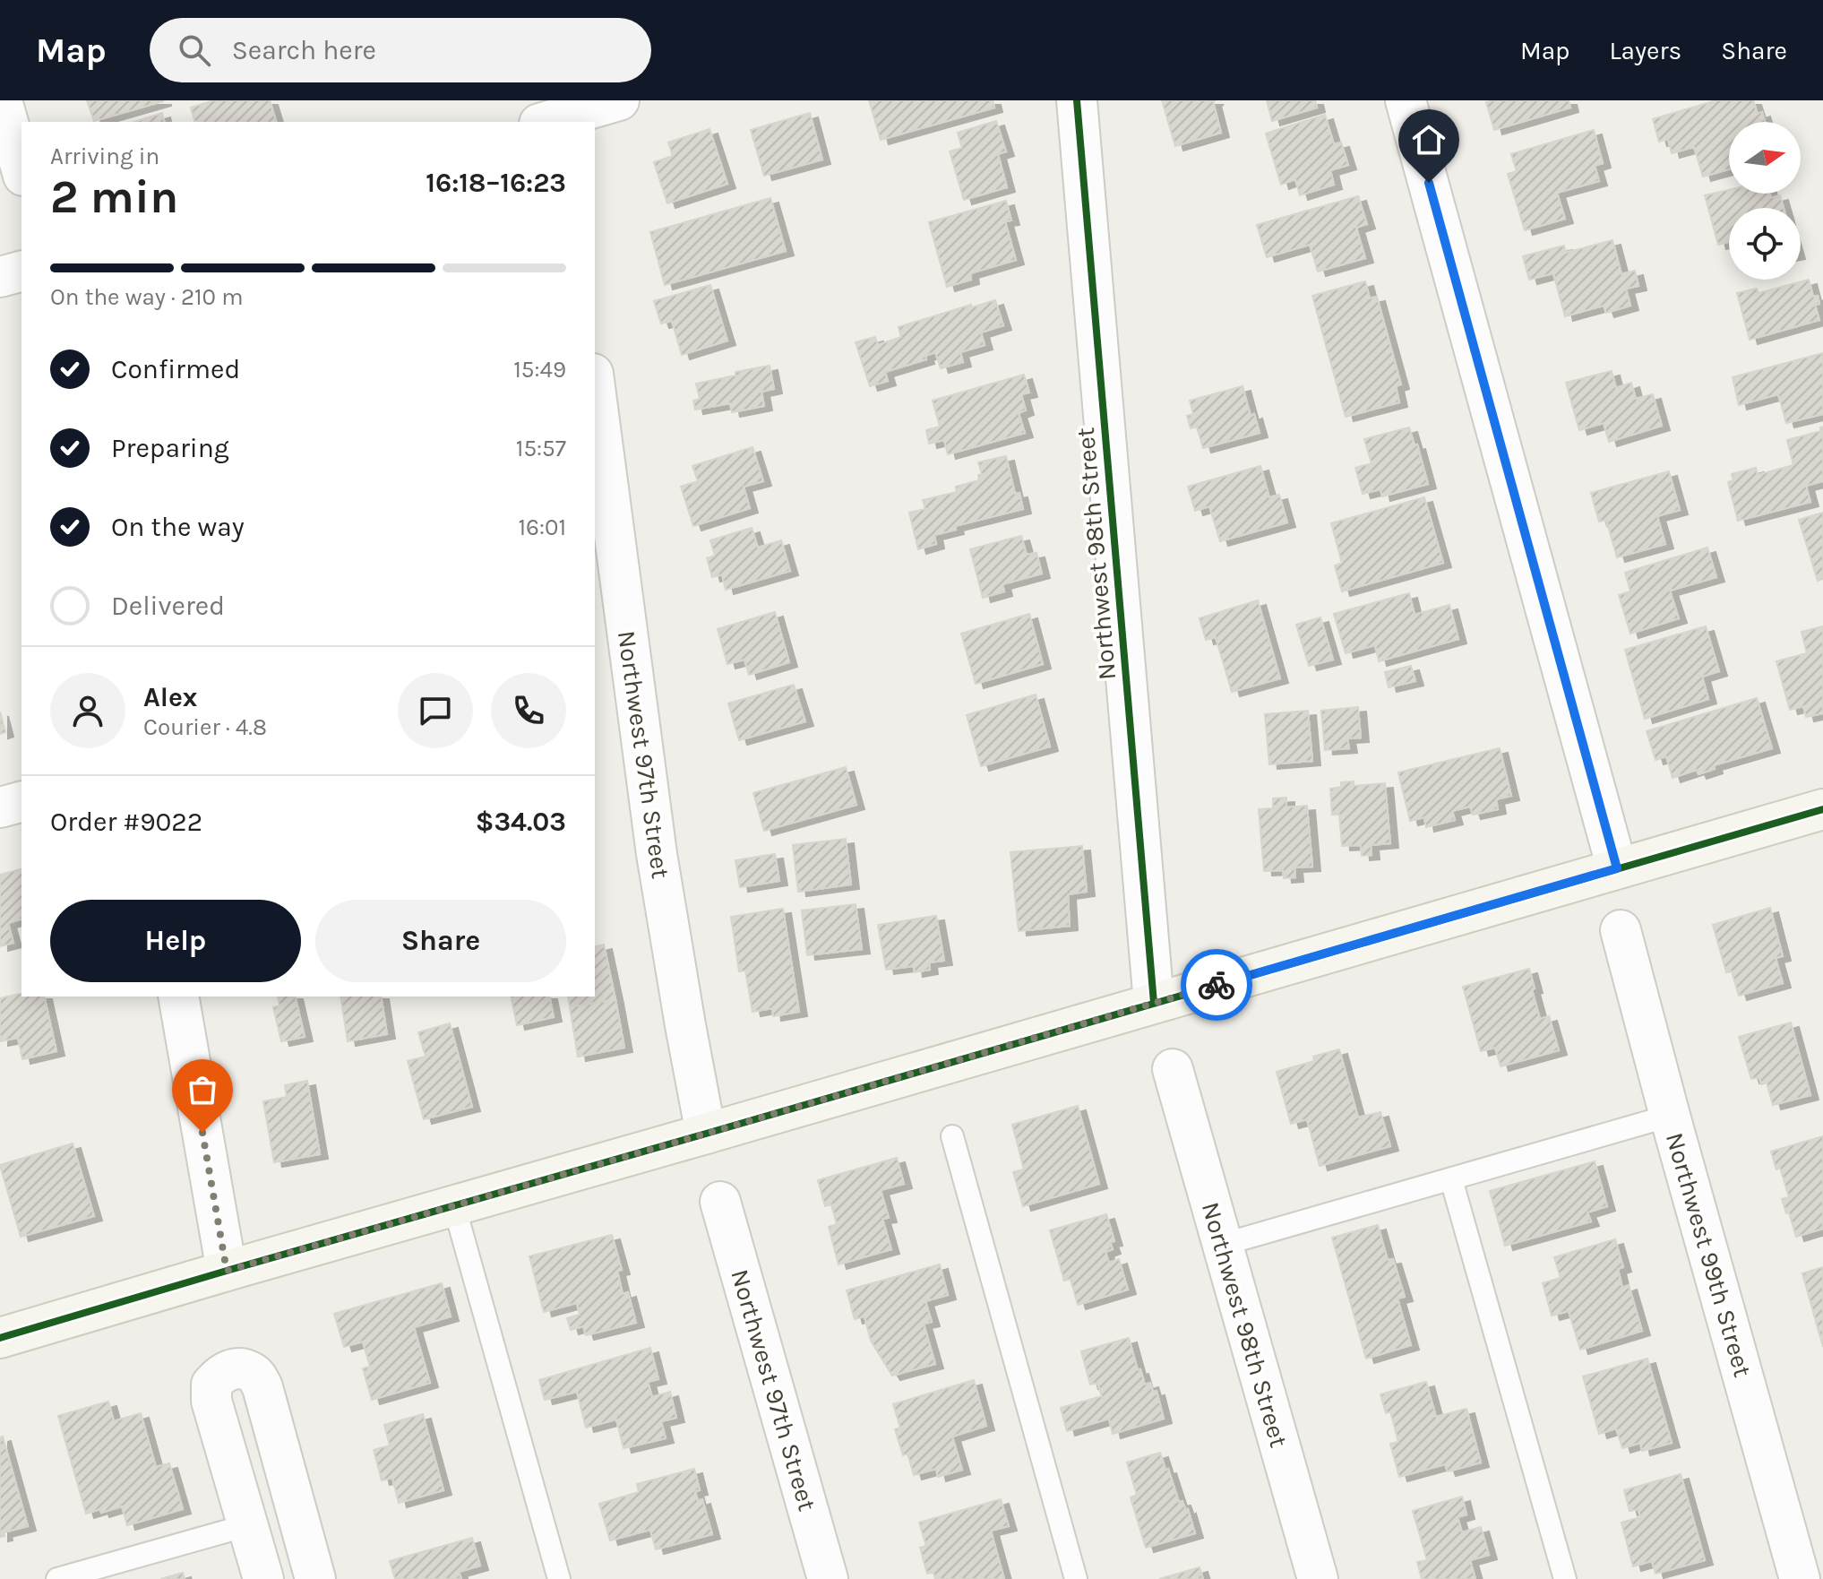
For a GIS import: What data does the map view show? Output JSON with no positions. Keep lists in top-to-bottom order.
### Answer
{
  "streets": {
    "street": ["Northwest 98th Street", "Northwest 97th Street", "Northwest 99th Street"]
  },
  "north": "right",
  "page": {
    "header": "Map",
    "search": "Search here",
    "nav": ["Map", "Layers", "Share"],
    "heading": ["2 min", "Arriving in", "16:18–16:23"],
    "panel": [
      "Alex",
      "Courier · 4.8",
      "Order #9022",
      "$34.03"
    ],
    "bar": "On the way · 210 m",
    "list": [
      ["Confirmed", "15:49"],
      ["Preparing", "15:57"],
      ["On the way", "16:01"],
      "Delivered"
    ],
    "buttons": ["Help", "Share"]
  }
}
